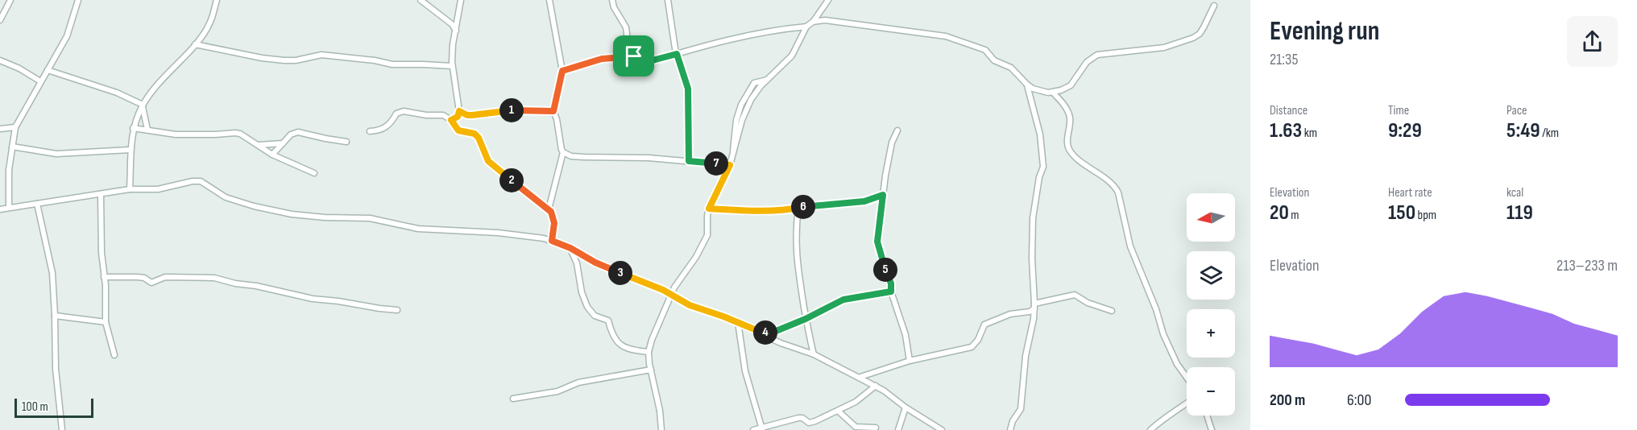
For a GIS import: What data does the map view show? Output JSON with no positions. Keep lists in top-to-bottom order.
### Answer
{
  "scale_bar": "100 m",
  "north": "left",
  "page": {
    "heading": ["Evening run", "21:35"],
    "stats": [
      ["Distance", "1.63 km"],
      ["Time", "9:29"],
      ["Pace", "5:49 /km"],
      ["Elevation", "20 m"],
      ["Heart rate", "150 bpm"],
      ["kcal", "119"]
    ],
    "pins": [
      "1",
      "7",
      "2",
      "6",
      "5",
      "3",
      "4"
    ],
    "map_buttons": ["+", "−"],
    "chart": ["Elevation", "213–233 m"],
    "list": [
      {
        "name": "200 m",
        "note": "6:00"
      }
    ],
    "scale": "100 m"
  }
}
